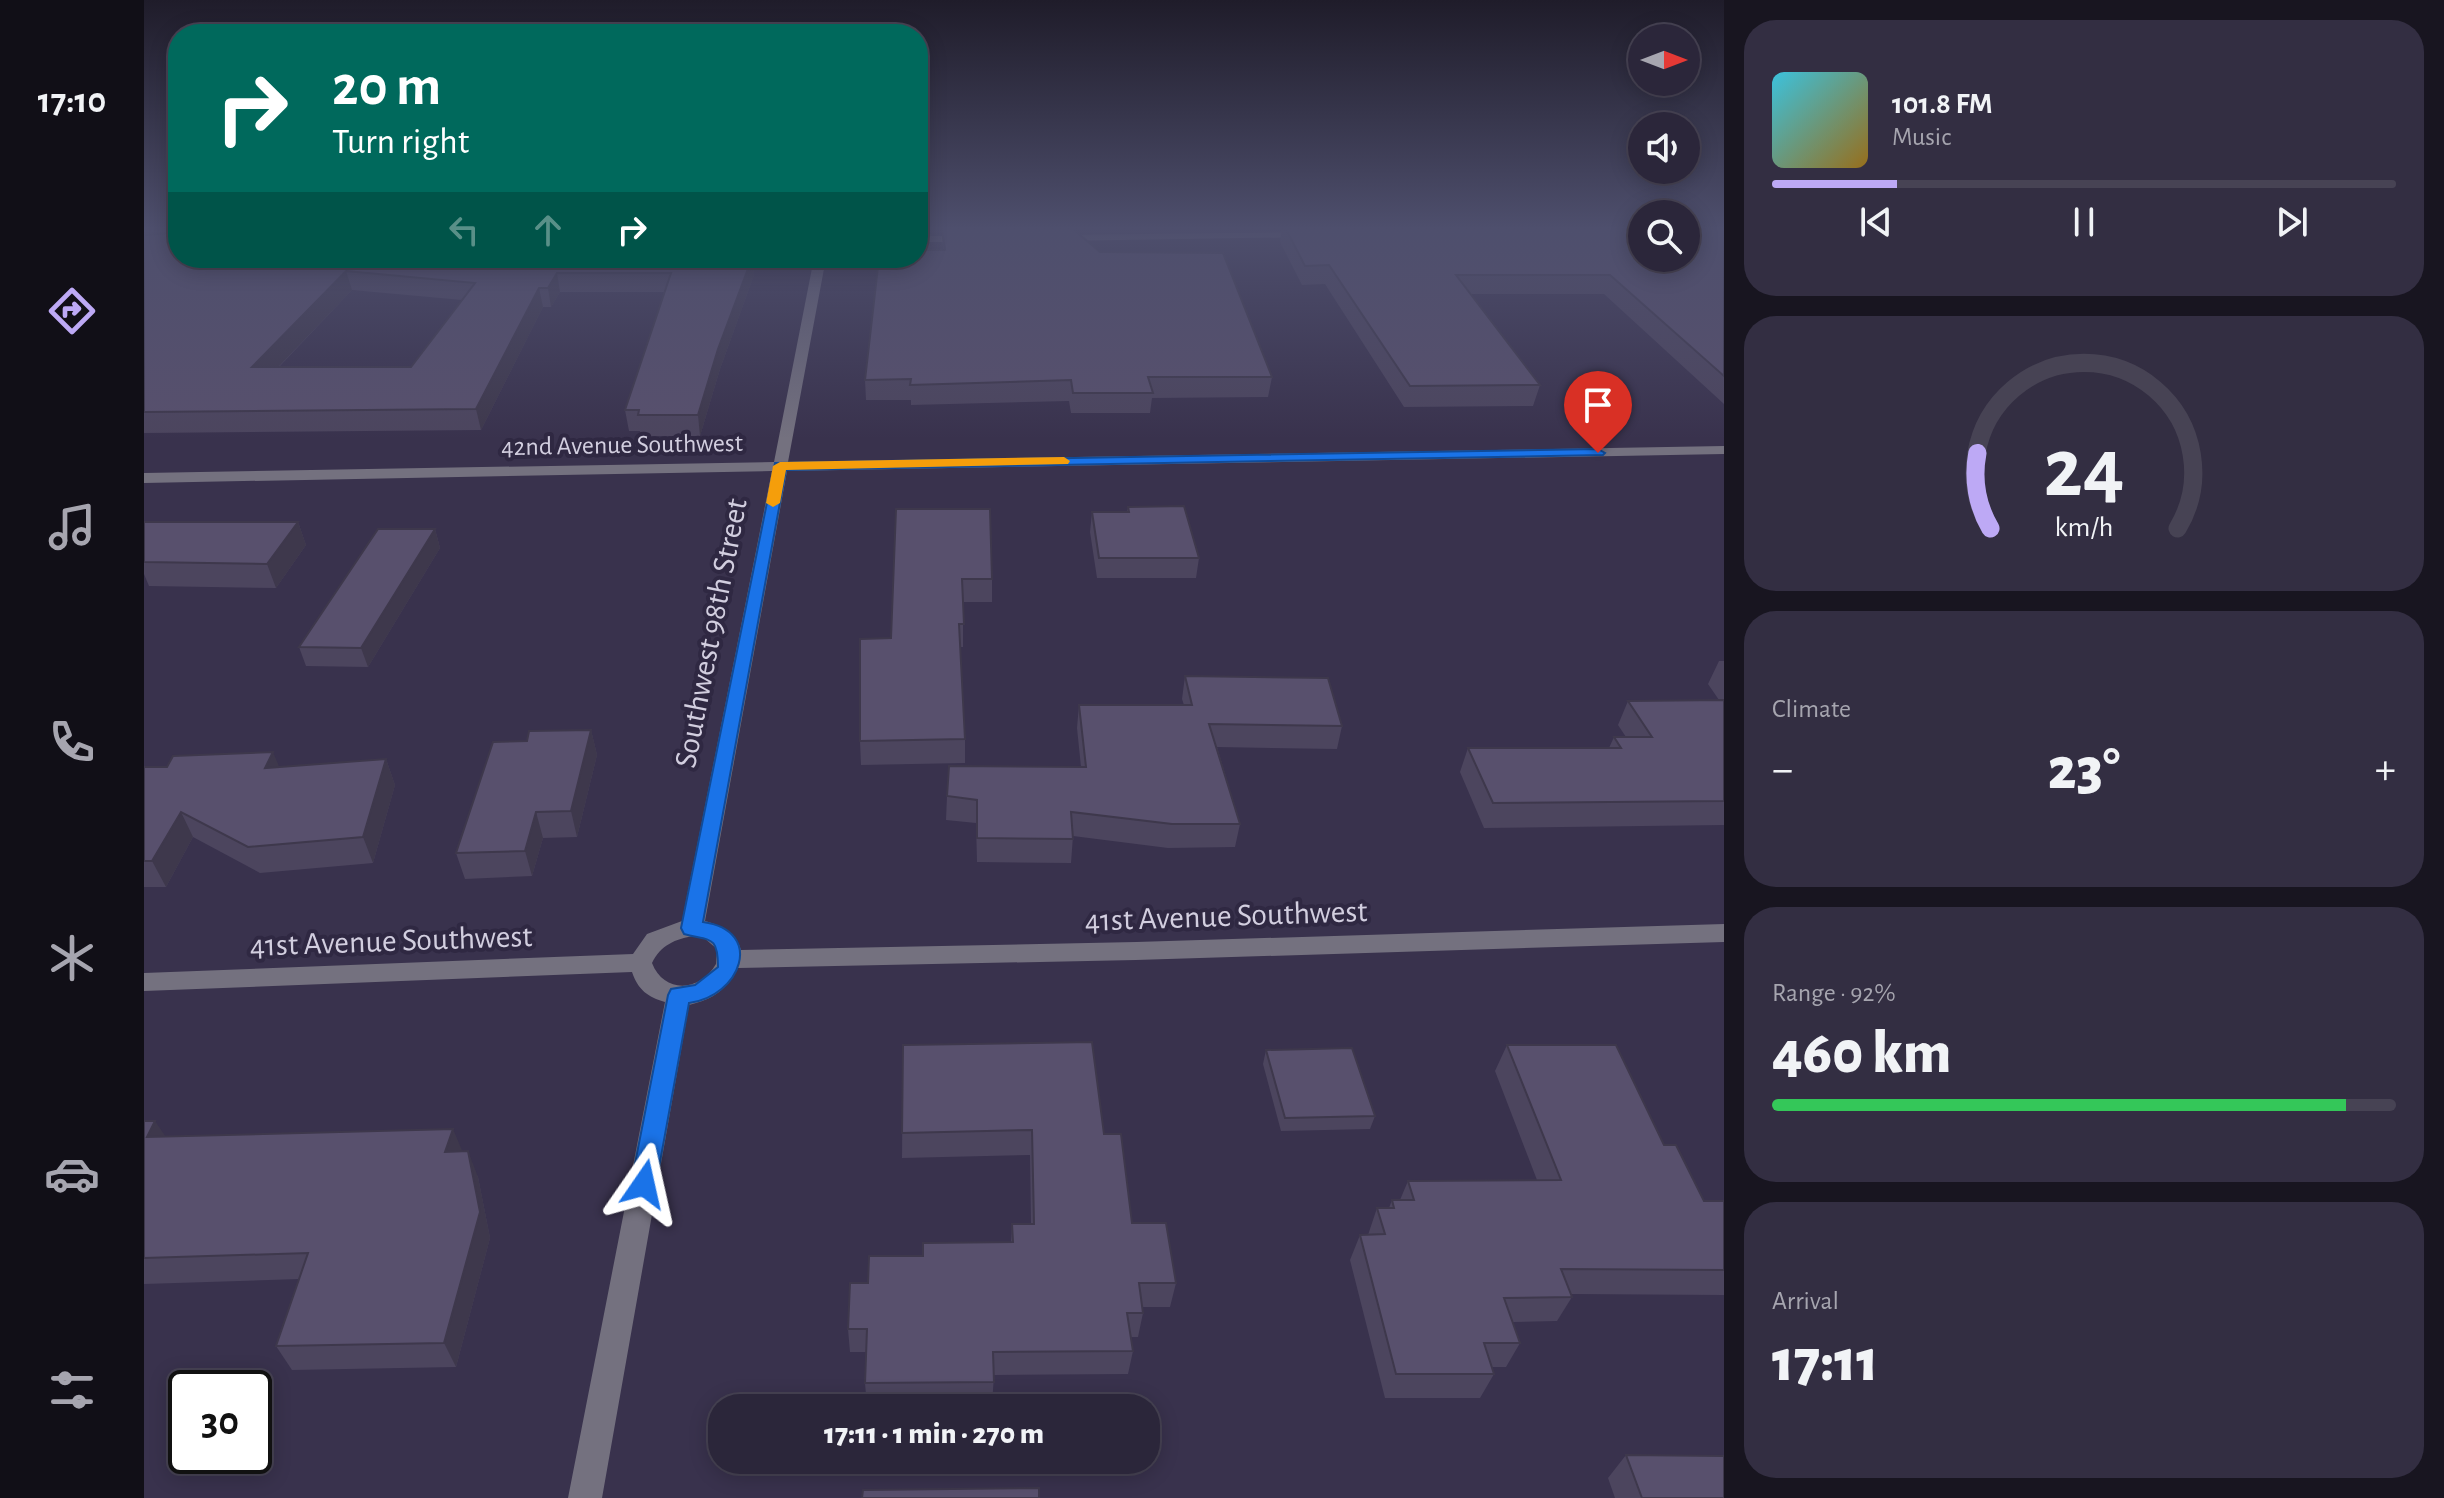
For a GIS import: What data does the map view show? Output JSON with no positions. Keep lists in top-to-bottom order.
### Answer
{
  "streets": {
    "street": ["42nd Avenue Southwest", "Southwest 98th Street", "41st Avenue Southwest"]
  },
  "crossings": [
    ["42nd Avenue Southwest", "Southwest 98th Street"],
    ["Southwest 98th Street", "41st Avenue Southwest"]
  ],
  "north": "right",
  "page": {
    "tabs": "17:10",
    "turn": ["20 m", "Turn right"],
    "song": ["101.8 FM", "Music"],
    "tile": [
      "Climate",
      ["Range · 92%", "460 km"],
      ["Arrival", "17:11"]
    ],
    "heat": ["−", "23°", "+"],
    "limit": "30",
    "trip": "17:11 · 1 min · 270 m",
    "gauge": ["24", "km/h"]
  }
}
